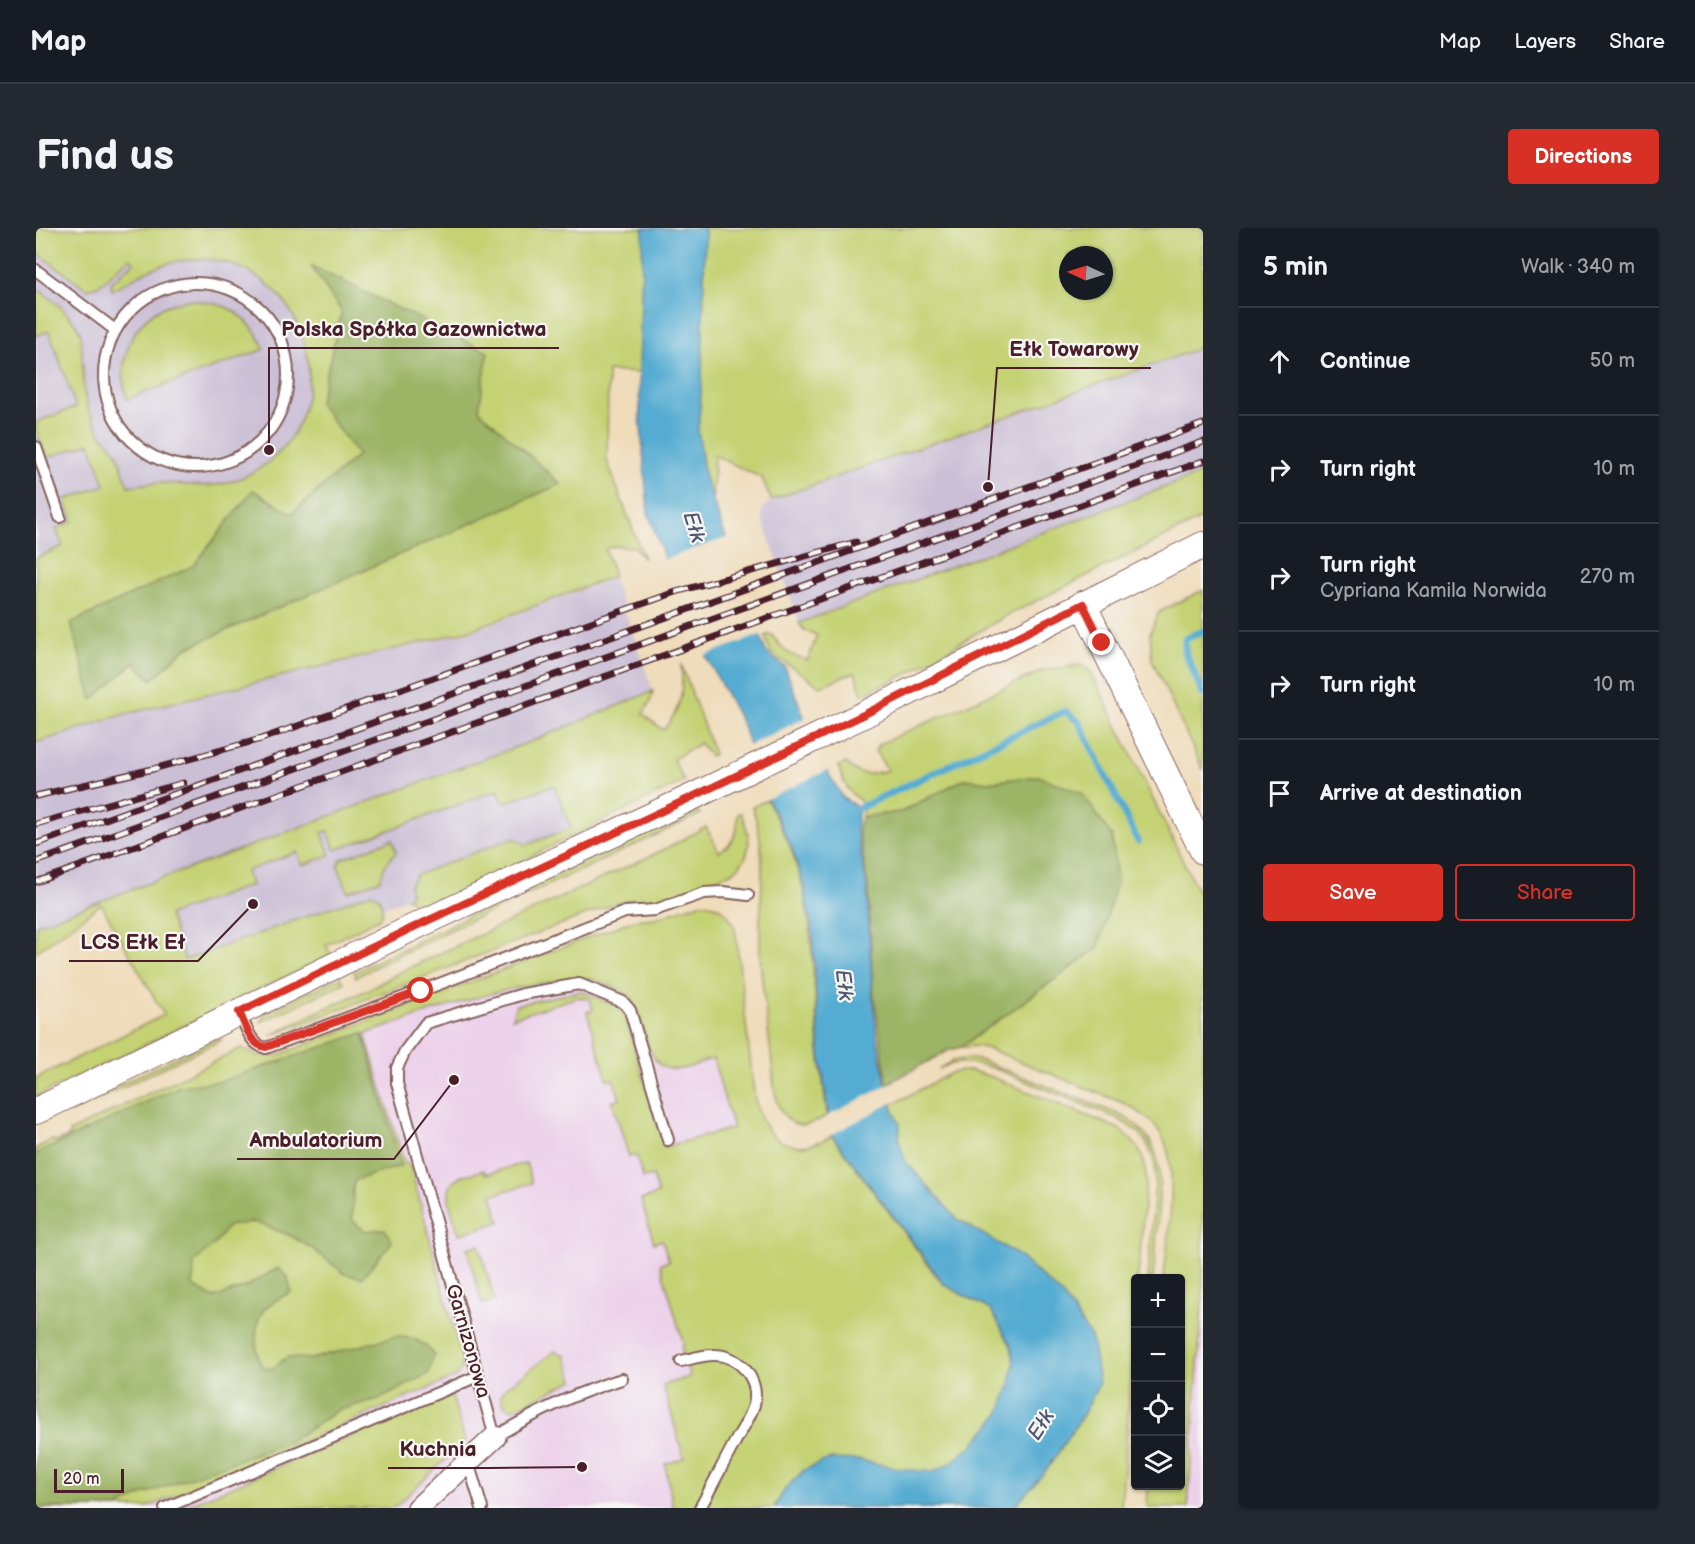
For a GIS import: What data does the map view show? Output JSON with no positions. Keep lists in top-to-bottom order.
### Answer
{
  "streets": {
    "lane": ["Garnizonowa"]
  },
  "water": ["Ełk"],
  "places": [
    "Polska Spółka Gazownictwa",
    "Ełk Towarowy",
    "LCS Ełk Eł",
    "Ambulatorium",
    "Kuchnia"
  ],
  "scale_bar": "20 m",
  "north": "left",
  "page": {
    "header": "Map",
    "nav": ["Map", "Layers", "Share"],
    "buttons": [
      "Directions",
      ["Save", "Share"]
    ],
    "title": "Find us",
    "heading": ["5 min", "Walk · 340 m"],
    "list": [
      ["Continue", "50 m"],
      ["Turn right", "10 m"],
      ["Turn right", "Cypriana Kamila Norwida", "270 m"],
      ["Turn right", "10 m"],
      "Arrive at destination"
    ],
    "map_buttons": ["+", "−"],
    "scale": "20 m"
  }
}
